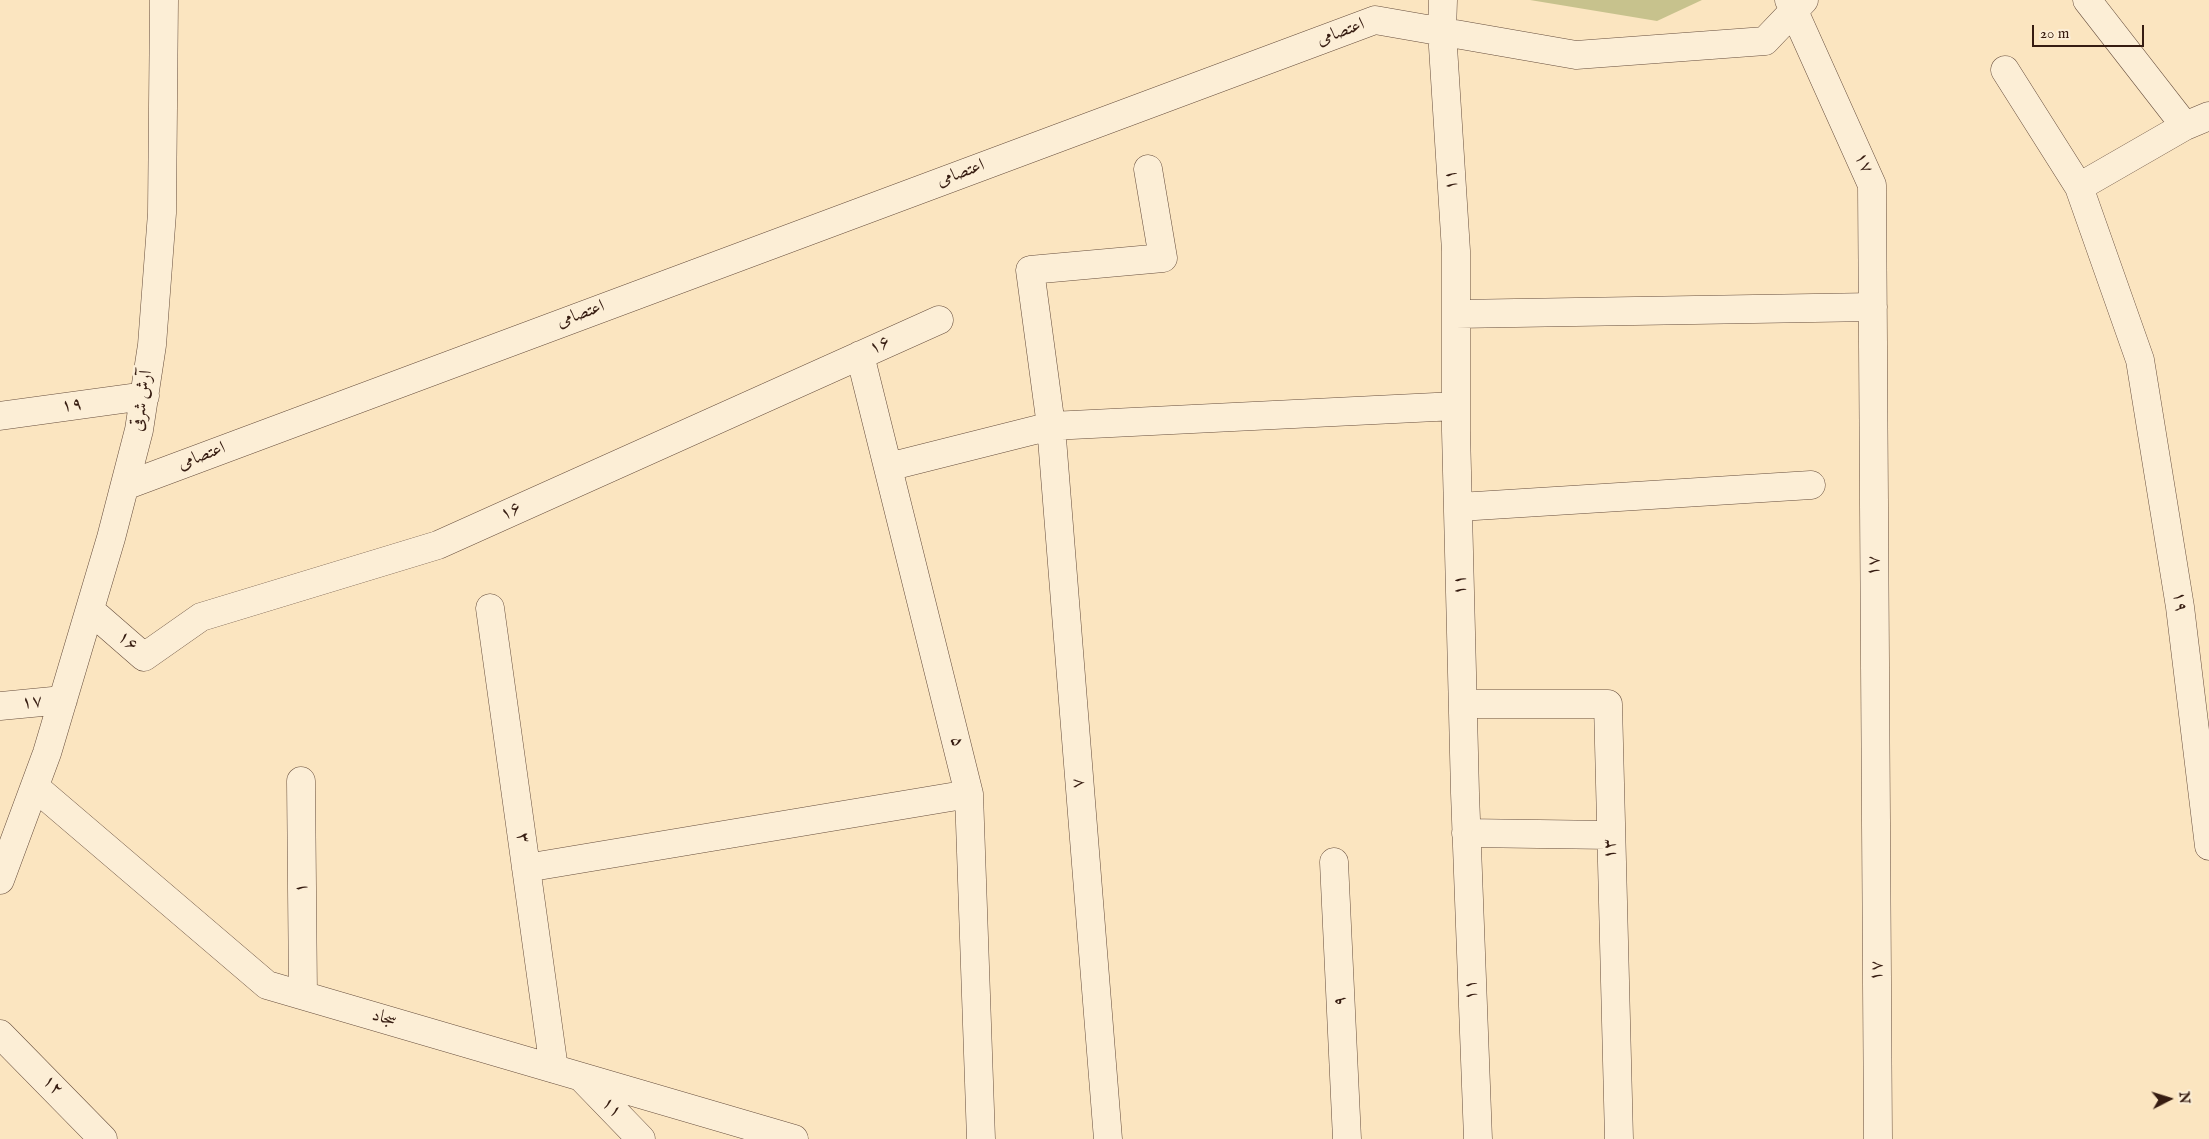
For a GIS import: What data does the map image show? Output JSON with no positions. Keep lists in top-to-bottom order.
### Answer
{
  "streets": {
    "street": [
      "اعتصامی",
      "۱۷",
      "۱۱",
      "۱۶",
      "آرش شرقی",
      "۱۹",
      "۵",
      "۷",
      "۳",
      "۱۳",
      "۱",
      "۹",
      "سجاد",
      "۱۲"
    ]
  },
  "crossings": [
    ["اعتصامی", "۱۷"],
    ["اعتصامی", "۱۱"],
    ["اعتصامی", "آرش شرقی"],
    ["۱۷", "آرش شرقی"],
    ["۱۱", "۱۳"],
    ["۱۱", "سجاد"],
    ["۱۶", "آرش شرقی"],
    ["۱۶", "۵"],
    ["آرش شرقی", "۱۹"],
    ["آرش شرقی", "سجاد"],
    ["۳", "سجاد"],
    ["۱", "سجاد"]
  ],
  "scale_bar": "20 m",
  "north": "right"
}
